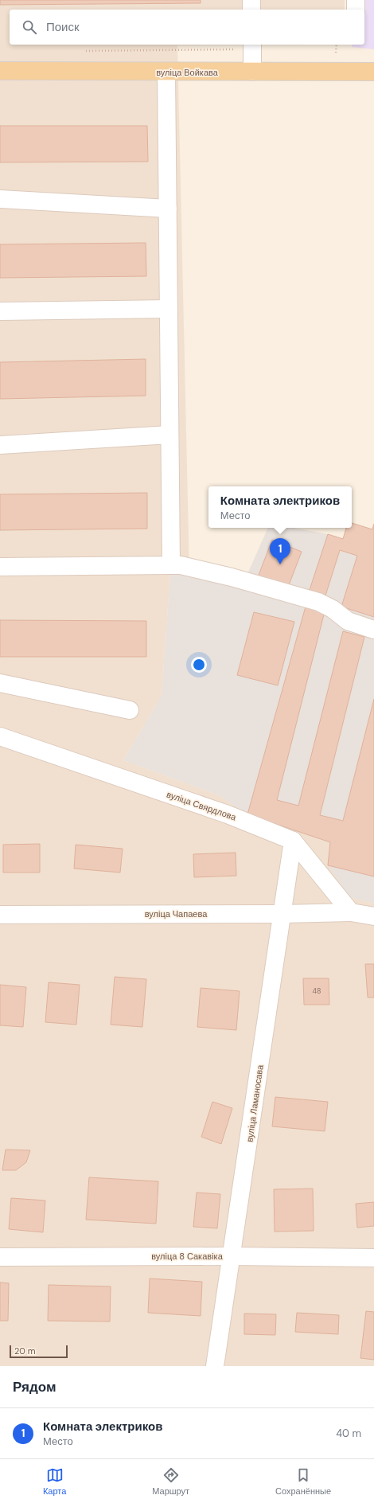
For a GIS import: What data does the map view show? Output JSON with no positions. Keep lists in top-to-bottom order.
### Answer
{
  "streets": {
    "main road": ["вуліца Войкава"],
    "street": [
      "вуліца Свярдлова",
      "вуліца Чапаева",
      "вуліца Ламаносава",
      "вуліца 8 Сакавіка"
    ]
  },
  "crossings": [
    ["вуліца Свярдлова", "вуліца Чапаева"],
    ["вуліца Свярдлова", "вуліца Ламаносава"],
    ["вуліца Чапаева", "вуліца Ламаносава"],
    ["вуліца Ламаносава", "вуліца 8 Сакавіка"]
  ],
  "house_numbers": ["48"],
  "scale_bar": "20 m",
  "page": {
    "search": "Поиск",
    "popup": ["Комната электриков", "Место"],
    "pins": "1",
    "scale": "20 m",
    "heading": "Рядом",
    "list": [
      {
        "mark": "1",
        "name": "Комната электриков",
        "note": "Место",
        "value": "40 m"
      }
    ],
    "nav": ["Карта", "Маршрут", "Сохранённые"]
  }
}
